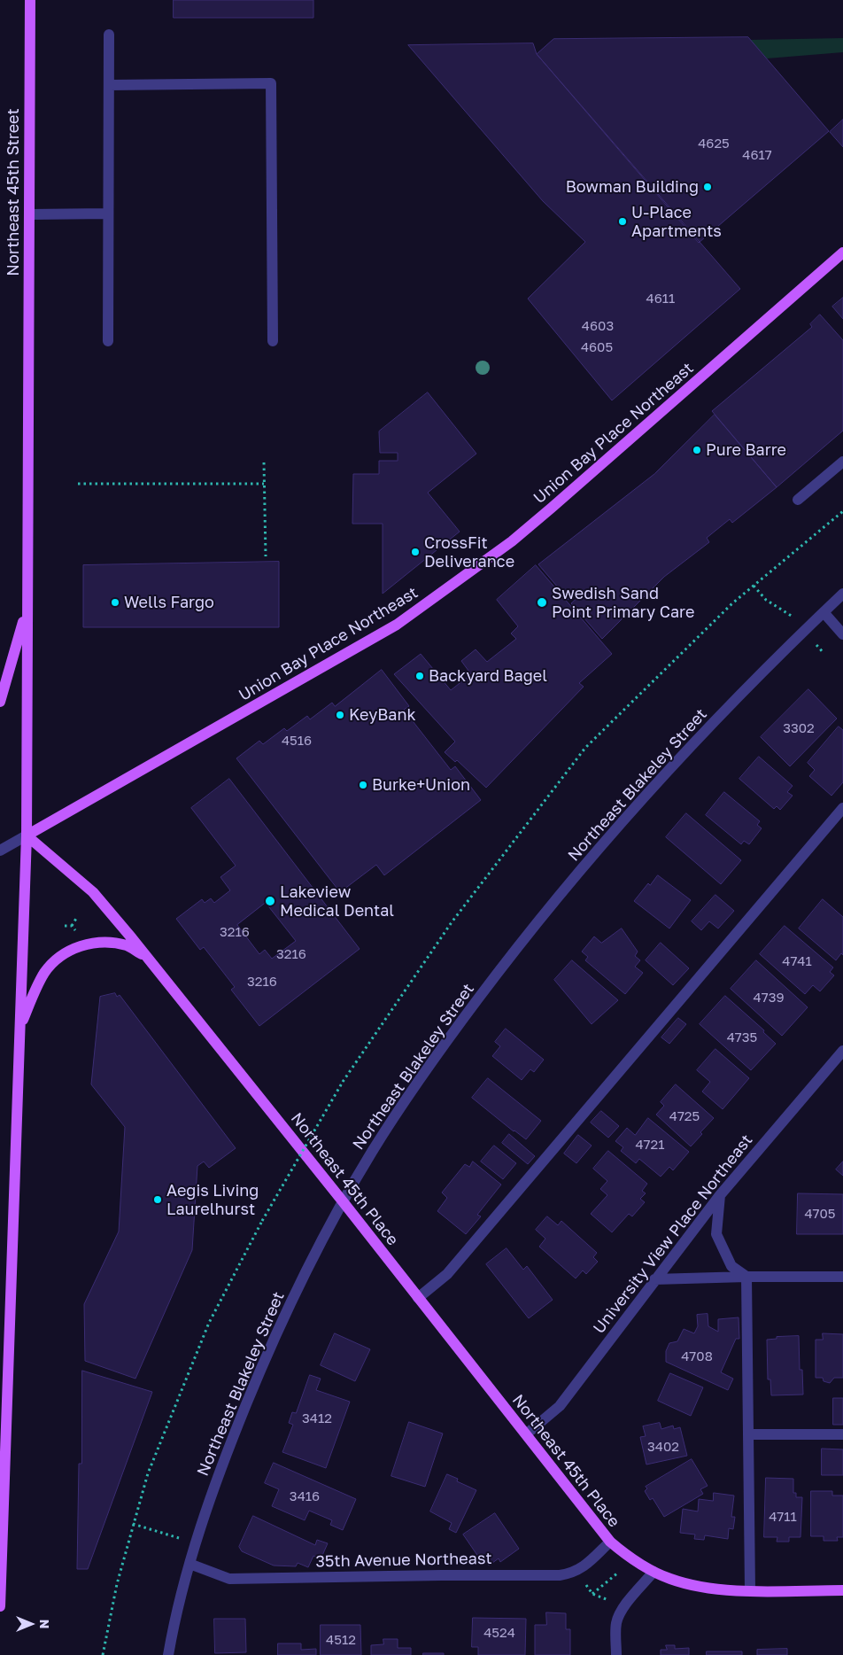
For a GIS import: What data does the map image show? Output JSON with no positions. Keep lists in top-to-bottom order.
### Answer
{
  "streets": {
    "main road": ["Northeast 45th Street", "Union Bay Place Northeast", "Northeast 45th Place"],
    "street": ["Northeast Blakeley Street", "University View Place Northeast", "35th Avenue Northeast"]
  },
  "crossings": [
    ["Northeast 45th Street", "Union Bay Place Northeast"],
    ["Northeast 45th Street", "Northeast 45th Place"],
    ["Union Bay Place Northeast", "Northeast 45th Place"],
    ["Northeast Blakeley Street", "Northeast 45th Place"],
    ["Northeast Blakeley Street", "35th Avenue Northeast"],
    ["Northeast 45th Place", "University View Place Northeast"],
    ["Northeast 45th Place", "35th Avenue Northeast"]
  ],
  "places": [
    "Bowman Building",
    "U-Place Apartments",
    "Pure Barre",
    "CrossFit Deliverance",
    "Wells Fargo",
    "Swedish Sand Point Primary Care",
    "Backyard Bagel",
    "KeyBank",
    "Burke+Union",
    "Lakeview Medical Dental",
    "Aegis Living Laurelhurst"
  ],
  "house_numbers": [
    "4625",
    "4617",
    "4611",
    "4603",
    "4605",
    "3302",
    "4516",
    "3216",
    "3216",
    "4741",
    "3216",
    "4739",
    "4735",
    "4725",
    "4721",
    "4705",
    "4708",
    "3412",
    "3402",
    "3416",
    "4711",
    "4524",
    "4512"
  ],
  "north": "right"
}
